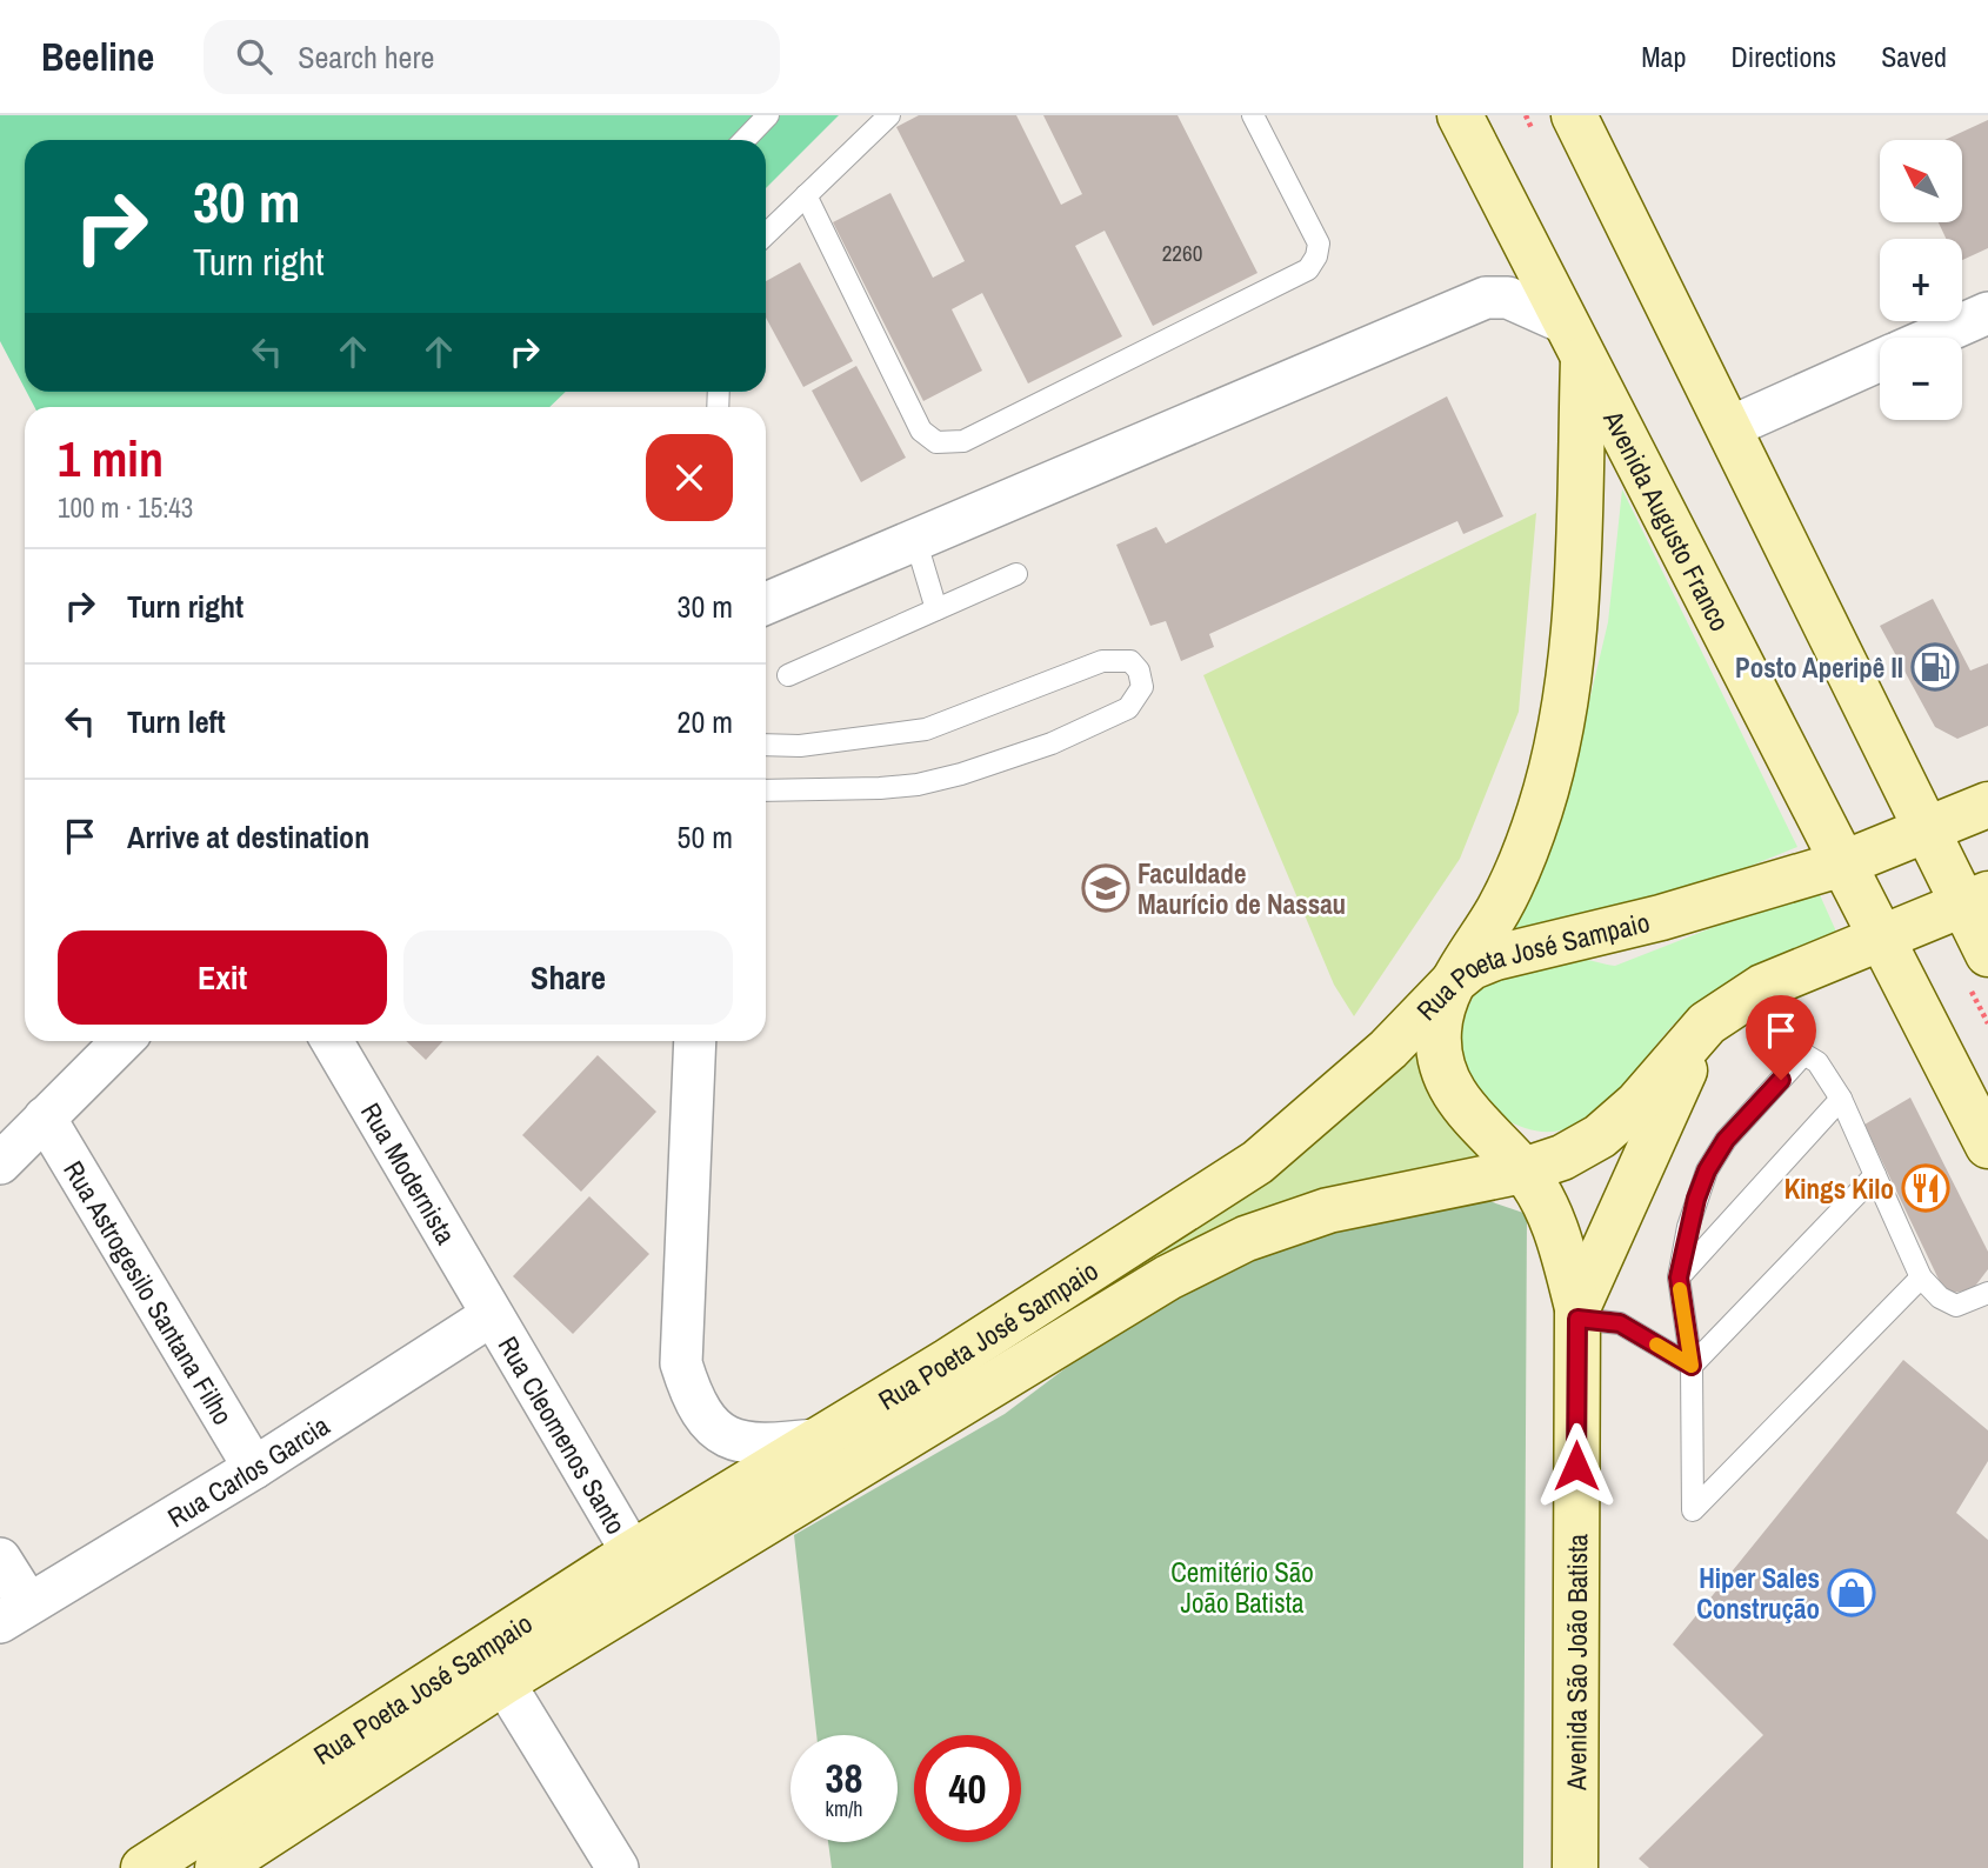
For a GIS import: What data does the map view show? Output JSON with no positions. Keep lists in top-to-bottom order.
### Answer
{
  "streets": {
    "main road": ["Avenida Augusto Franco", "Rua Poeta José Sampaio", "Avenida São João Batista"],
    "street": [
      "Rua Modernista",
      "Rua Astrogesilo Santana Filho",
      "Rua Cleomenos Santo",
      "Rua Carlos Garcia"
    ]
  },
  "crossings": [
    ["Avenida Augusto Franco", "Rua Poeta José Sampaio"],
    ["Rua Poeta José Sampaio", "Rua Cleomenos Santo"],
    ["Rua Modernista", "Rua Cleomenos Santo"],
    ["Rua Modernista", "Rua Carlos Garcia"],
    ["Rua Astrogesilo Santana Filho", "Rua Carlos Garcia"],
    ["Rua Cleomenos Santo", "Rua Carlos Garcia"]
  ],
  "parks": ["Cemitério São João Batista"],
  "places": {
    "fuel station": ["Posto Aperipê II"],
    "school or university": ["Faculdade Maurício de Nassau"],
    "restaurant": ["Kings Kilo"],
    "shop": ["Hiper Sales Construção"]
  },
  "house_numbers": ["2260"],
  "north": "top left",
  "page": {
    "header": "Beeline",
    "search": "Search here",
    "nav": ["Map", "Directions", "Saved"],
    "map_buttons": ["+", "−"],
    "turn": ["30 m", "Turn right"],
    "heading": ["1 min", "100 m · 15:43"],
    "list": [
      {
        "name": "Turn right",
        "value": "30 m"
      },
      {
        "name": "Turn left",
        "value": "20 m"
      },
      {
        "name": "Arrive at destination",
        "value": "50 m"
      }
    ],
    "buttons": ["Exit", "Share"],
    "speed": "38 km/h",
    "limit": "40"
  }
}
